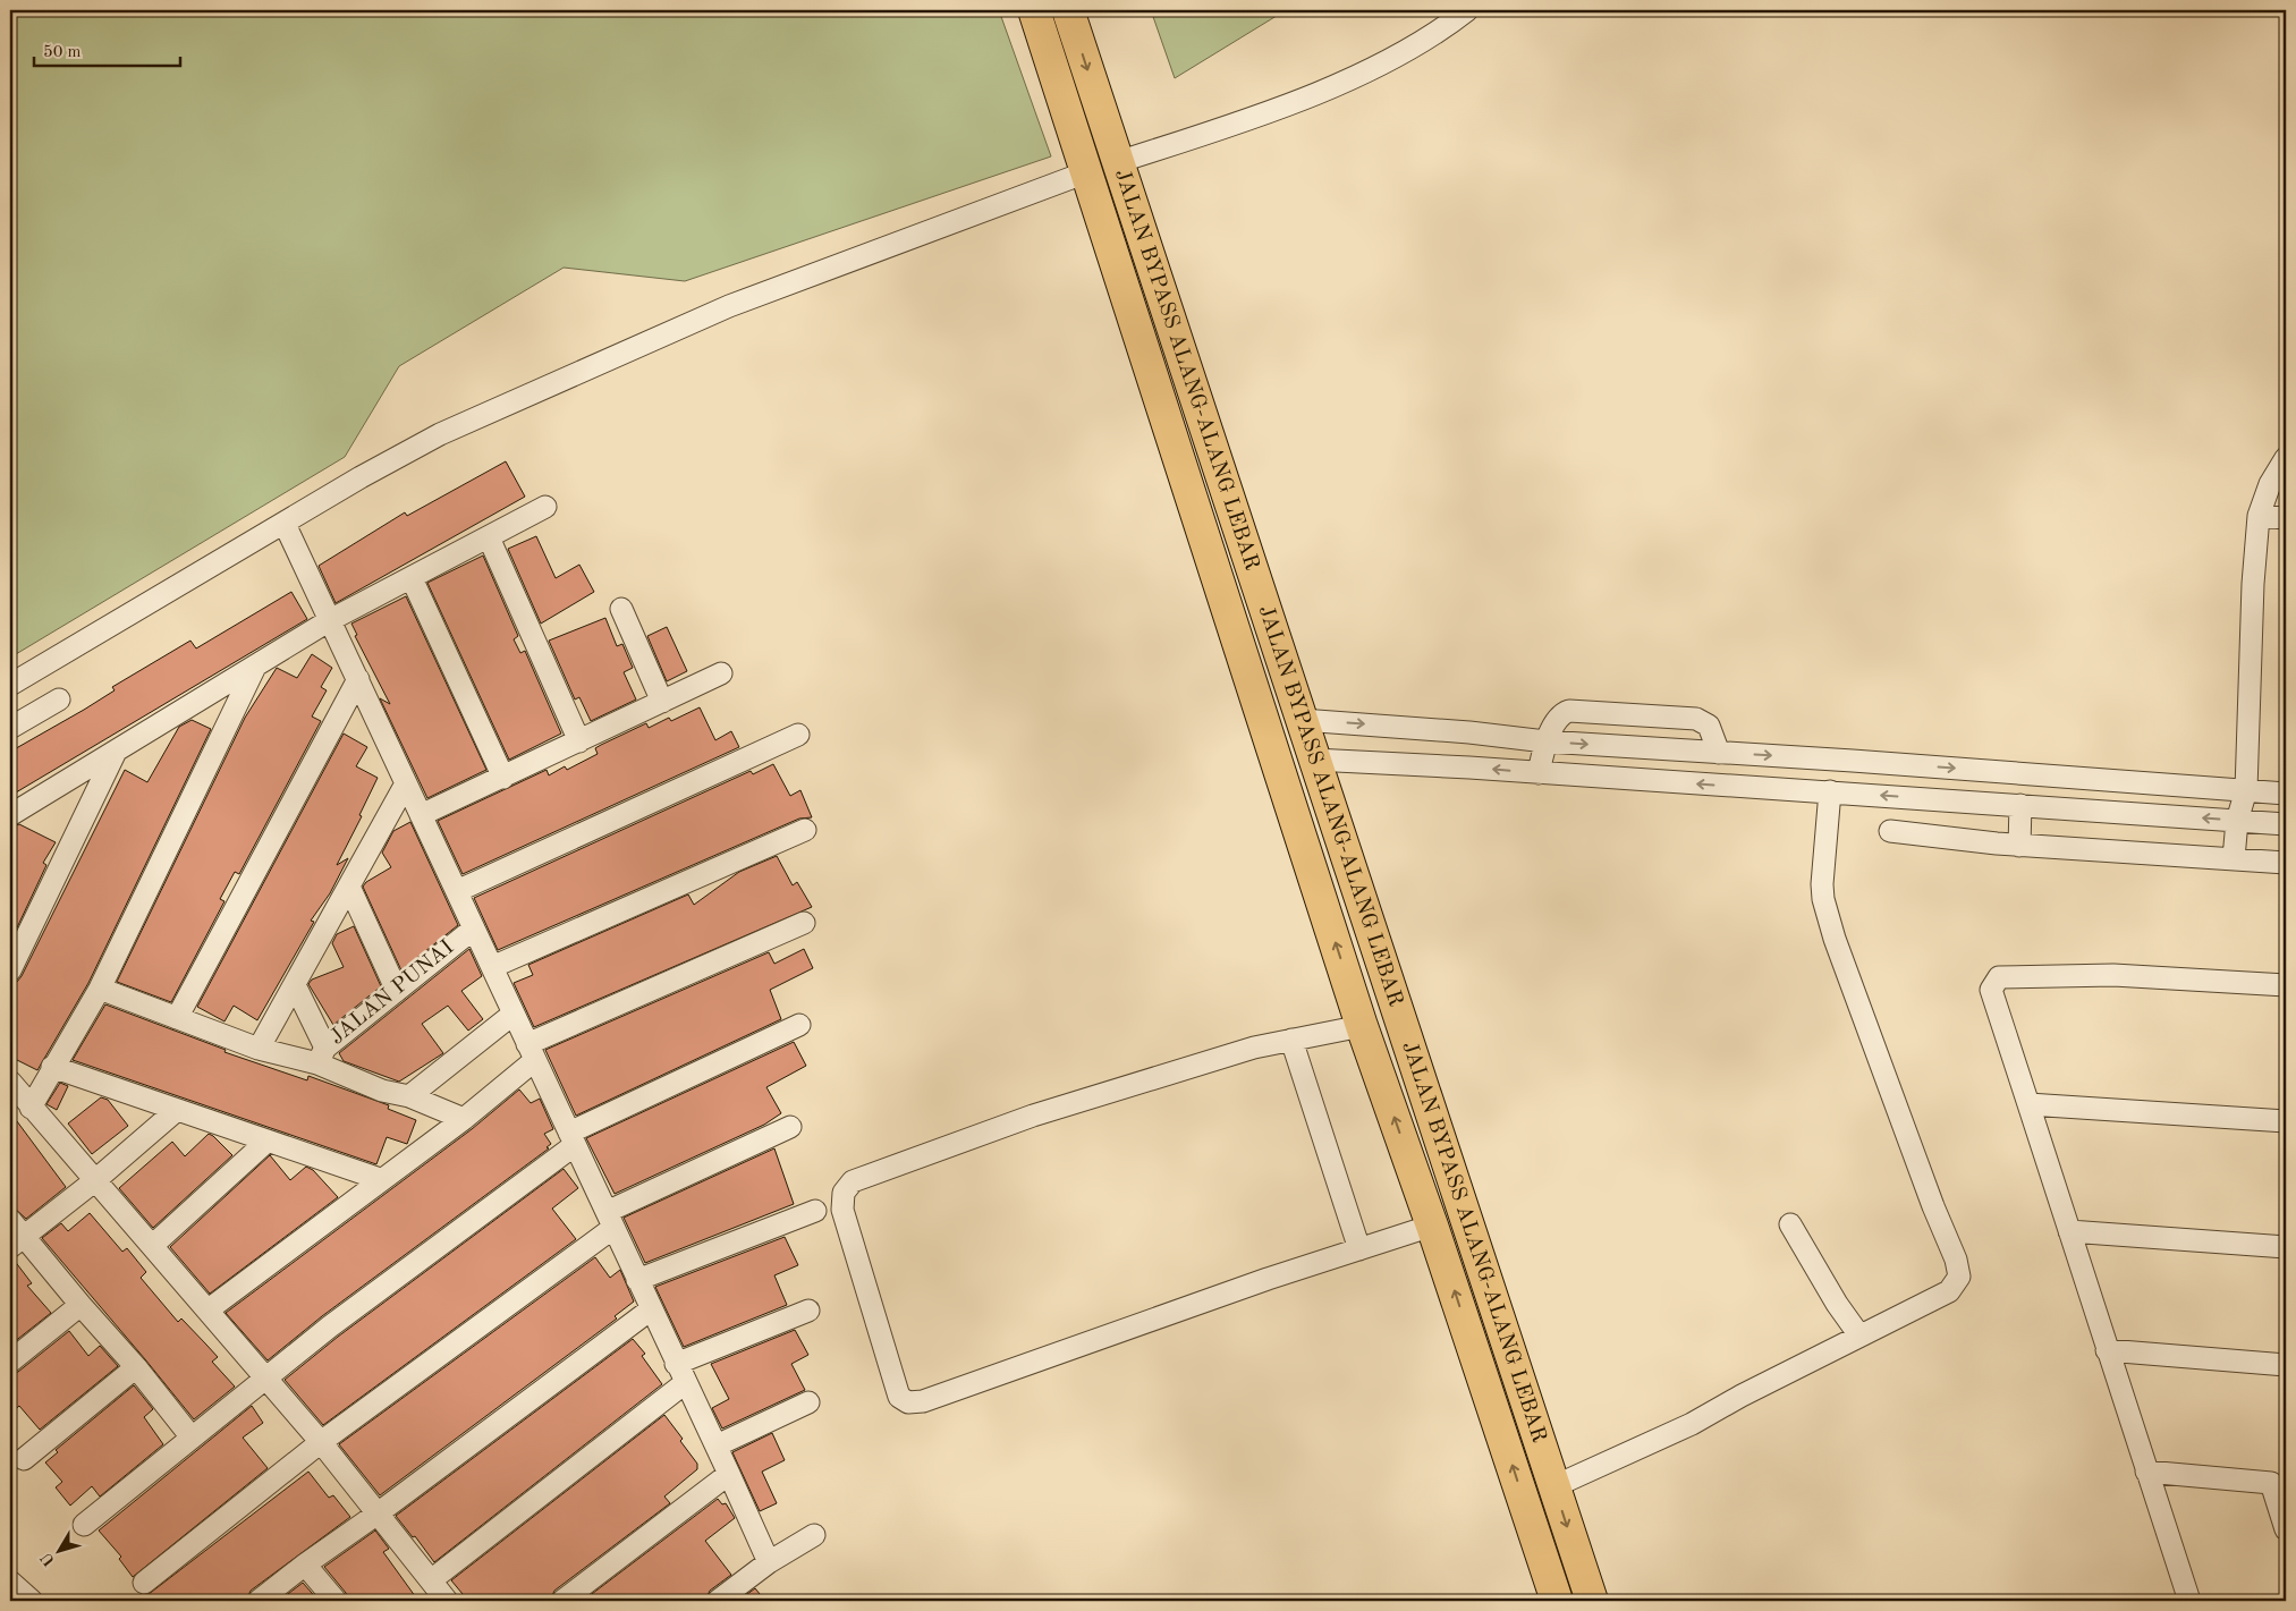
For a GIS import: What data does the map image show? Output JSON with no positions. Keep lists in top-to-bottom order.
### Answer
{
  "streets": {
    "highway": ["JALAN BYPASS ALANG-ALANG LEBAR"],
    "street": ["JALAN PUNAI"]
  },
  "scale_bar": "50 m",
  "north": "bottom left"
}
